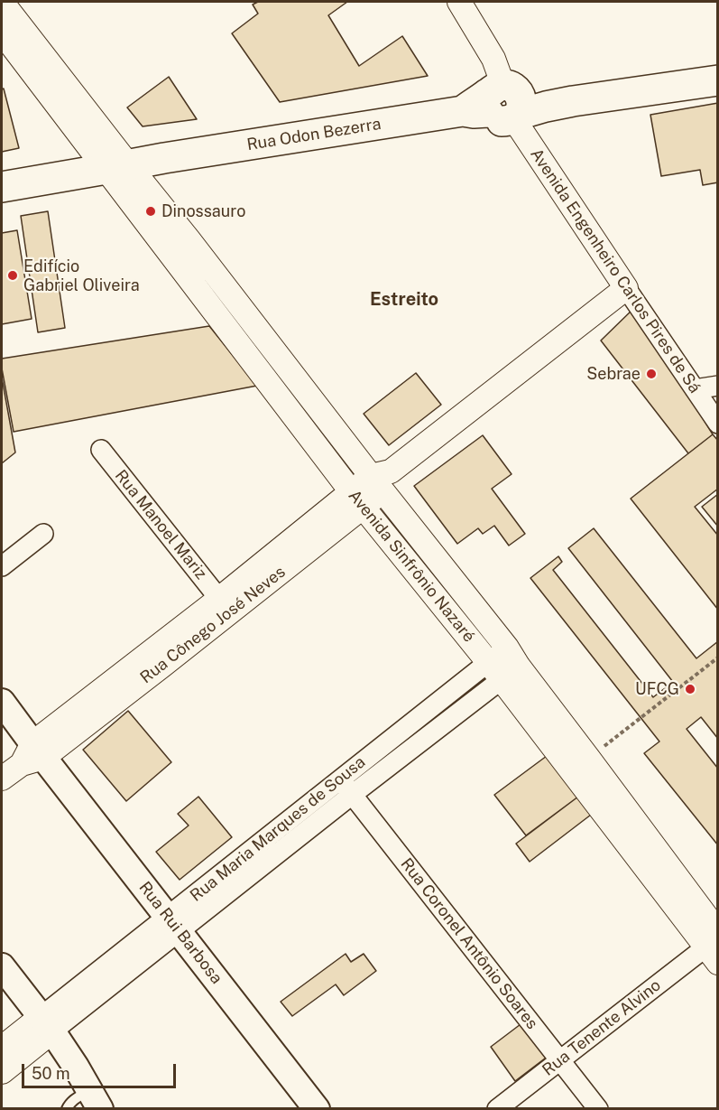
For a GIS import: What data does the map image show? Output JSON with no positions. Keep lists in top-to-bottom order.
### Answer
{
  "streets": {
    "main road": ["Rua Odon Bezerra", "Rua Rui Barbosa"],
    "street": [
      "Avenida Engenheiro Carlos Pires de Sá",
      "Rua Manoel Mariz",
      "Avenida Sinfrônio Nazaré",
      "Rua Cônego José Neves",
      "Rua Maria Marques de Sousa",
      "Rua Coronel Antônio Soares",
      "Rua Tenente Alvino"
    ]
  },
  "crossings": [
    ["Rua Odon Bezerra", "Avenida Engenheiro Carlos Pires de Sá"],
    ["Rua Odon Bezerra", "Avenida Sinfrônio Nazaré"],
    ["Avenida Engenheiro Carlos Pires de Sá", "Rua Cônego José Neves"],
    ["Rua Manoel Mariz", "Rua Cônego José Neves"],
    ["Avenida Sinfrônio Nazaré", "Rua Cônego José Neves"],
    ["Avenida Sinfrônio Nazaré", "Rua Maria Marques de Sousa"],
    ["Avenida Sinfrônio Nazaré", "Rua Tenente Alvino"],
    ["Rua Cônego José Neves", "Rua Rui Barbosa"],
    ["Rua Maria Marques de Sousa", "Rua Rui Barbosa"],
    ["Rua Maria Marques de Sousa", "Rua Coronel Antônio Soares"],
    ["Rua Coronel Antônio Soares", "Rua Tenente Alvino"]
  ],
  "districts": ["Estreito"],
  "places": [
    "Dinossauro",
    "Edifício Gabriel Oliveira",
    "Sebrae",
    "UFCG"
  ],
  "scale_bar": "50 m"
}
